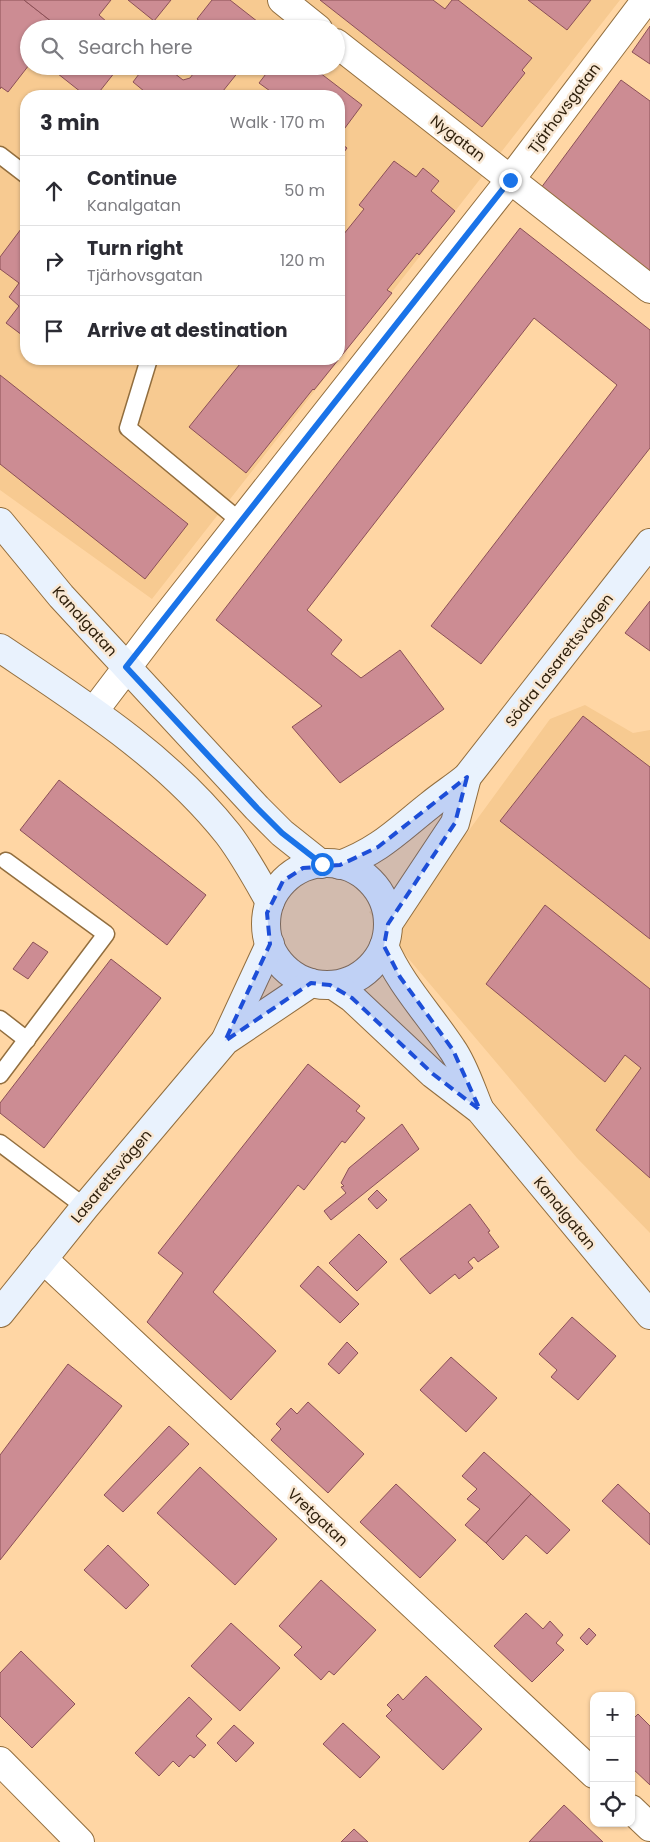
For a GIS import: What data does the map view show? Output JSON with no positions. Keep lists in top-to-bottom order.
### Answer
{
  "streets": {
    "main road": ["Kanalgatan", "Södra Lasarettsvägen", "Lasarettsvägen"],
    "street": ["Tjärhovsgatan", "Nygatan", "Vretgatan"]
  },
  "crossings": [
    ["Tjärhovsgatan", "Nygatan"],
    ["Tjärhovsgatan", "Kanalgatan"],
    ["Kanalgatan", "Södra Lasarettsvägen"],
    ["Kanalgatan", "Lasarettsvägen"],
    ["Södra Lasarettsvägen", "Lasarettsvägen"],
    ["Lasarettsvägen", "Vretgatan"]
  ],
  "page": {
    "search": "Search here",
    "heading": ["3 min", "Walk · 170 m"],
    "list": [
      ["Continue", "Kanalgatan", "50 m"],
      ["Turn right", "Tjärhovsgatan", "120 m"],
      "Arrive at destination"
    ],
    "map_buttons": ["+", "−"]
  }
}
